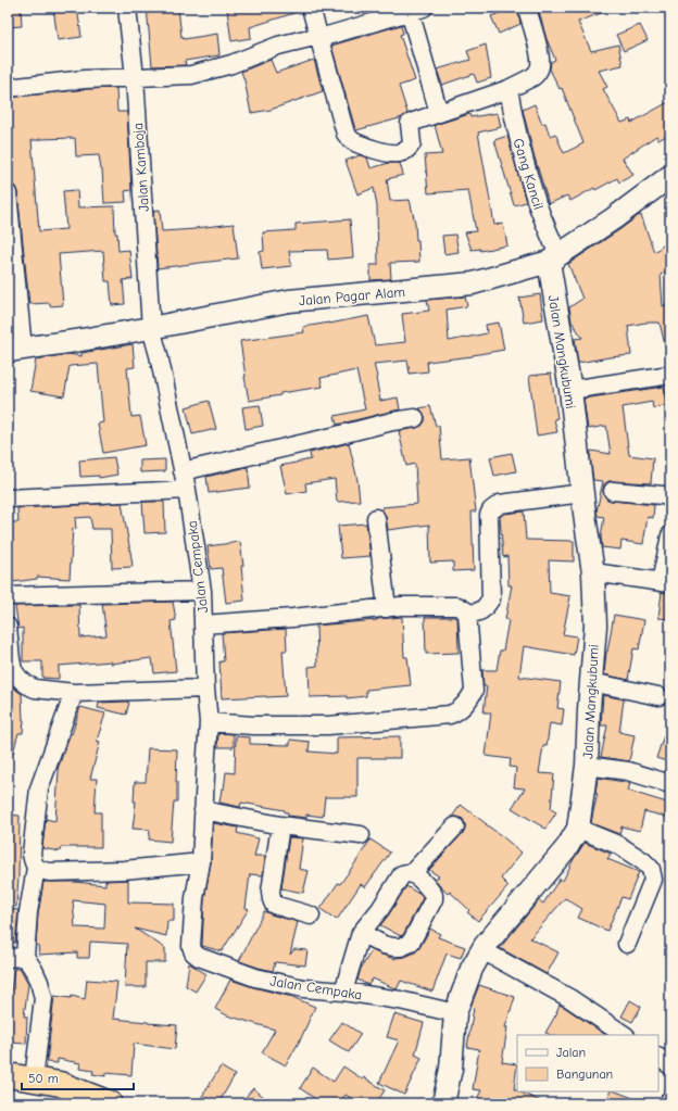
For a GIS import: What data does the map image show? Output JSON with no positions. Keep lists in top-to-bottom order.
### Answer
{
  "streets": {
    "street": [
      "Jalan Kamboja",
      "Gang Kancil",
      "Jalan Pagar Alam",
      "Jalan Mangkubumi",
      "Jalan Cempaka"
    ]
  },
  "crossings": [
    ["Jalan Kamboja", "Jalan Pagar Alam"],
    ["Jalan Kamboja", "Jalan Cempaka"],
    ["Gang Kancil", "Jalan Pagar Alam"],
    ["Gang Kancil", "Jalan Mangkubumi"],
    ["Jalan Pagar Alam", "Jalan Mangkubumi"],
    ["Jalan Pagar Alam", "Jalan Cempaka"],
    ["Jalan Mangkubumi", "Jalan Cempaka"]
  ],
  "legend": ["Jalan", "Bangunan"],
  "scale_bar": "50 m"
}
